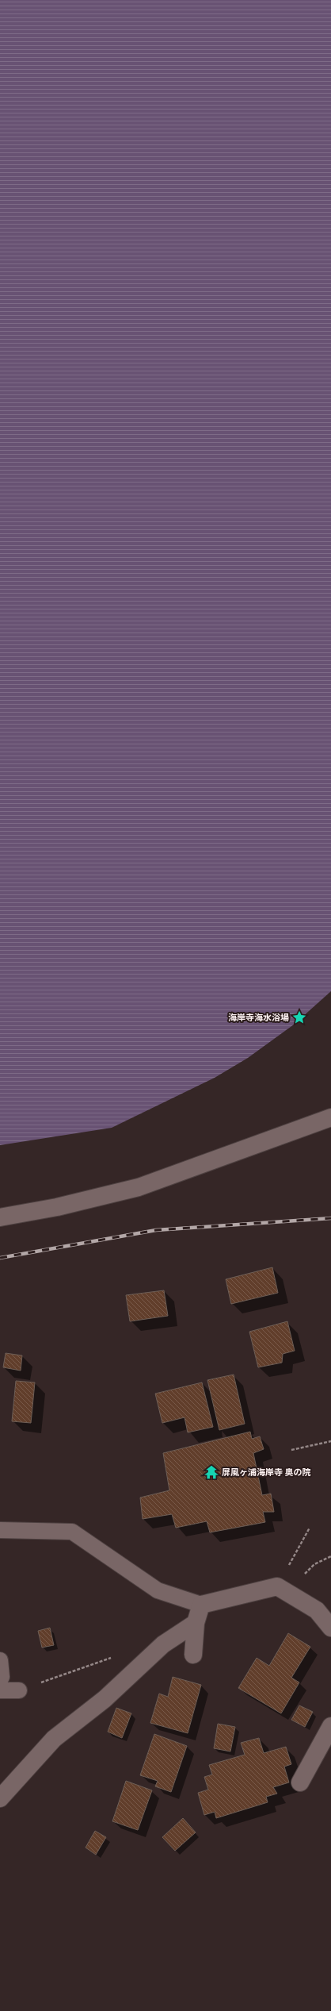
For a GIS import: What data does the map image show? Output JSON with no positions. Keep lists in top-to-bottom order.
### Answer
{
  "places": {
    "place": ["海岸寺海水浴場"],
    "temple": ["屏風ヶ浦海岸寺 奥の院"]
  }
}
